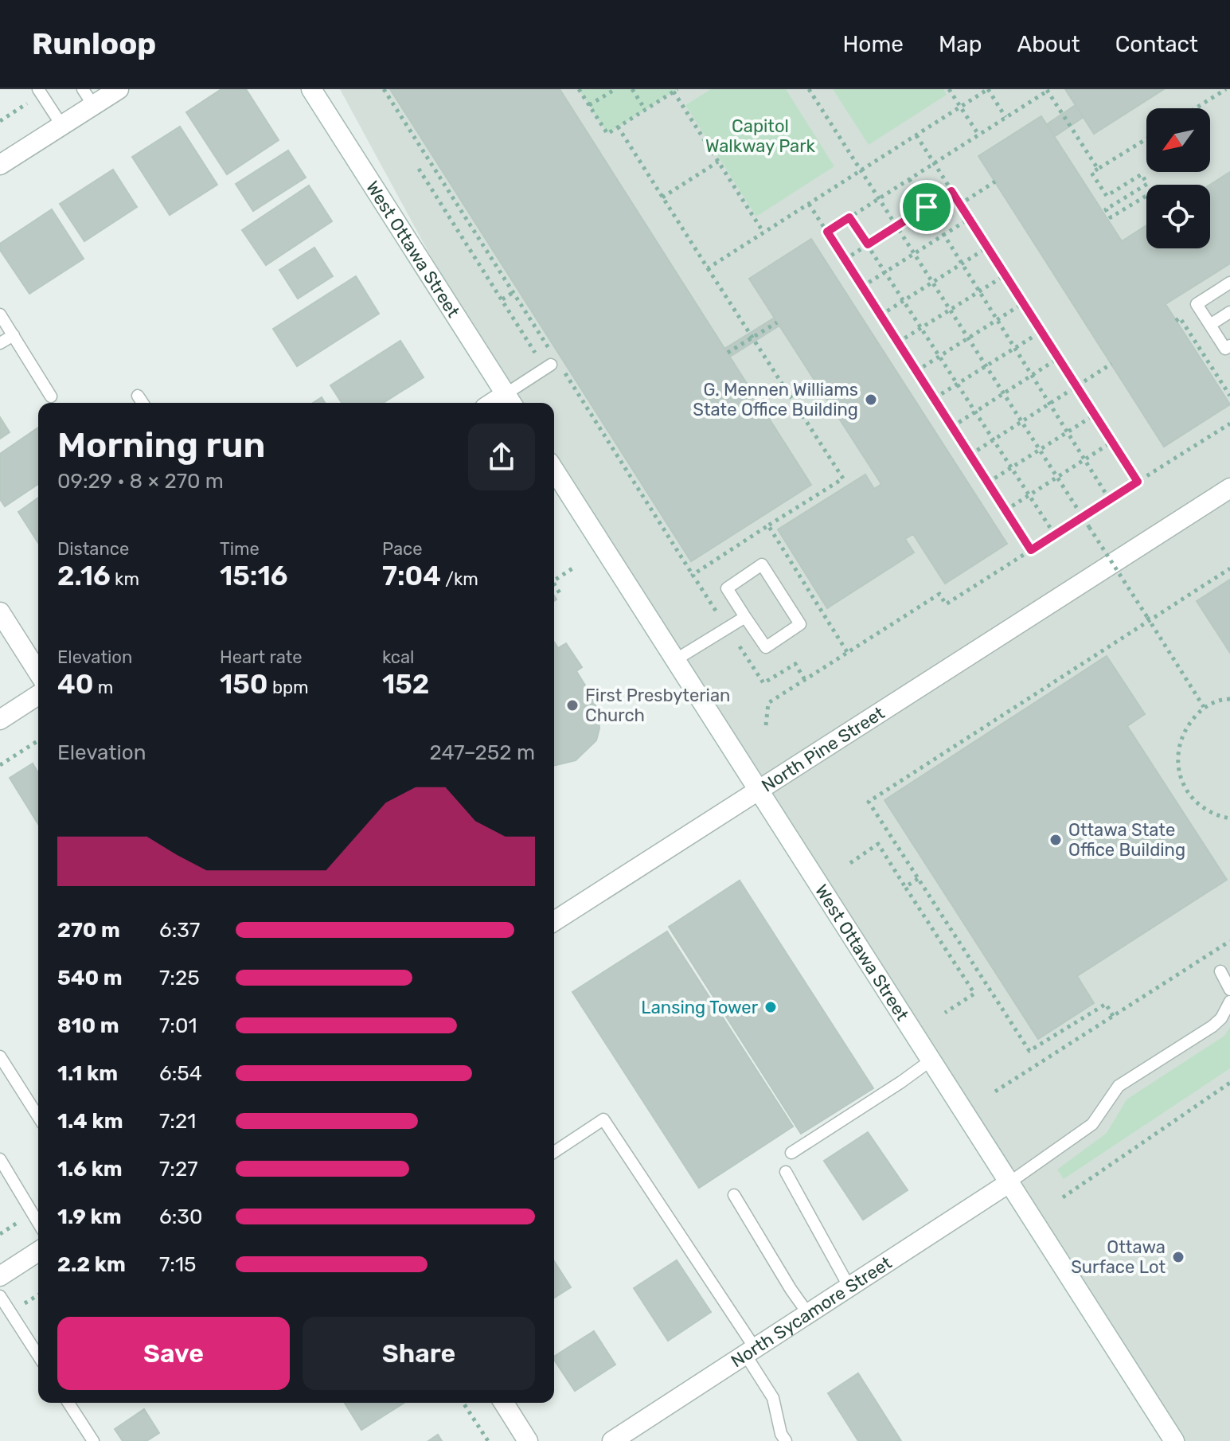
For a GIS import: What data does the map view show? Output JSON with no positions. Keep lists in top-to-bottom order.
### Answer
{
  "streets": {
    "street": ["West Ottawa Street", "North Pine Street", "North Sycamore Street"]
  },
  "crossings": [
    ["West Ottawa Street", "North Pine Street"],
    ["West Ottawa Street", "North Sycamore Street"]
  ],
  "parks": ["Capitol Walkway Park"],
  "places": [
    "G. Mennen Williams State Office Building",
    "First Presbyterian Church",
    "Ottawa State Office Building",
    "Lansing Tower",
    "Ottawa Surface Lot"
  ],
  "north": "bottom left",
  "page": {
    "header": "Runloop",
    "nav": [
      "Home",
      "Map",
      "About",
      "Contact"
    ],
    "heading": ["Morning run", "09:29 · 8 × 270 m"],
    "stats": [
      ["Distance", "2.16 km"],
      ["Time", "15:16"],
      ["Pace", "7:04 /km"],
      ["Elevation", "40 m"],
      ["Heart rate", "150 bpm"],
      ["kcal", "152"]
    ],
    "chart": ["Elevation", "247–252 m"],
    "list": [
      {
        "name": "270 m",
        "note": "6:37"
      },
      {
        "name": "540 m",
        "note": "7:25"
      },
      {
        "name": "810 m",
        "note": "7:01"
      },
      {
        "name": "1.1 km",
        "note": "6:54"
      },
      {
        "name": "1.4 km",
        "note": "7:21"
      },
      {
        "name": "1.6 km",
        "note": "7:27"
      },
      {
        "name": "1.9 km",
        "note": "6:30"
      },
      {
        "name": "2.2 km",
        "note": "7:15"
      }
    ],
    "buttons": ["Save", "Share"]
  }
}
